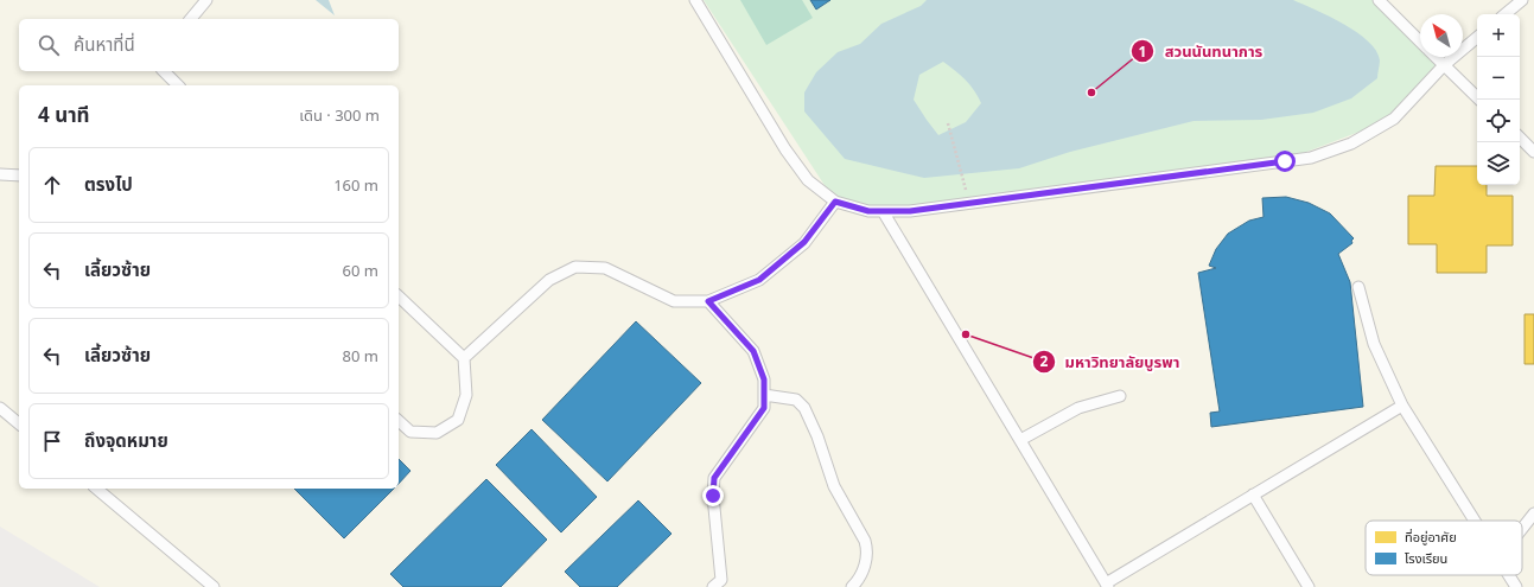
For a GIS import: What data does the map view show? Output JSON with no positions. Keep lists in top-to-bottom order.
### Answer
{
  "places": ["สวนนันทนาการ", "มหาวิทยาลัยบูรพา"],
  "legend": ["ที่อยู่อาศัย", "โรงเรียน"],
  "north": "top left",
  "page": {
    "map_buttons": ["+", "−"],
    "search": "ค้นหาที่นี่",
    "heading": ["4 นาที", "เดิน · 300 m"],
    "list": [
      ["ตรงไป", "160 m"],
      ["เลี้ยวซ้าย", "60 m"],
      ["เลี้ยวซ้าย", "80 m"],
      "ถึงจุดหมาย"
    ]
  }
}
